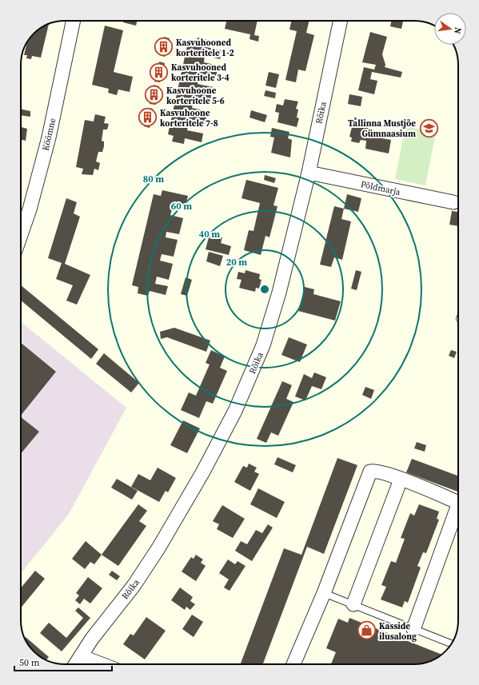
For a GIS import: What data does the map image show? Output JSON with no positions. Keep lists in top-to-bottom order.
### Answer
{
  "streets": {
    "street": ["Rõika", "Köömne", "Põldmarja"]
  },
  "crossings": [
    ["Rõika", "Põldmarja"]
  ],
  "places": {
    "building": [
      "Kasvuhooned korteritele 1-2",
      "Kasvuhooned korteritele 3-4",
      "Kasvuhoone korteritele 5-6",
      "Kasvuhoone korteritele 7-8"
    ],
    "school or university": ["Tallinna Mustjõe Gümnaasium"],
    "shop": ["Kasside ilusalong"]
  },
  "scale_bar": "50 m",
  "north": "right",
  "rings": [
    "80 m",
    "60 m",
    "40 m",
    "20 m"
  ]
}
